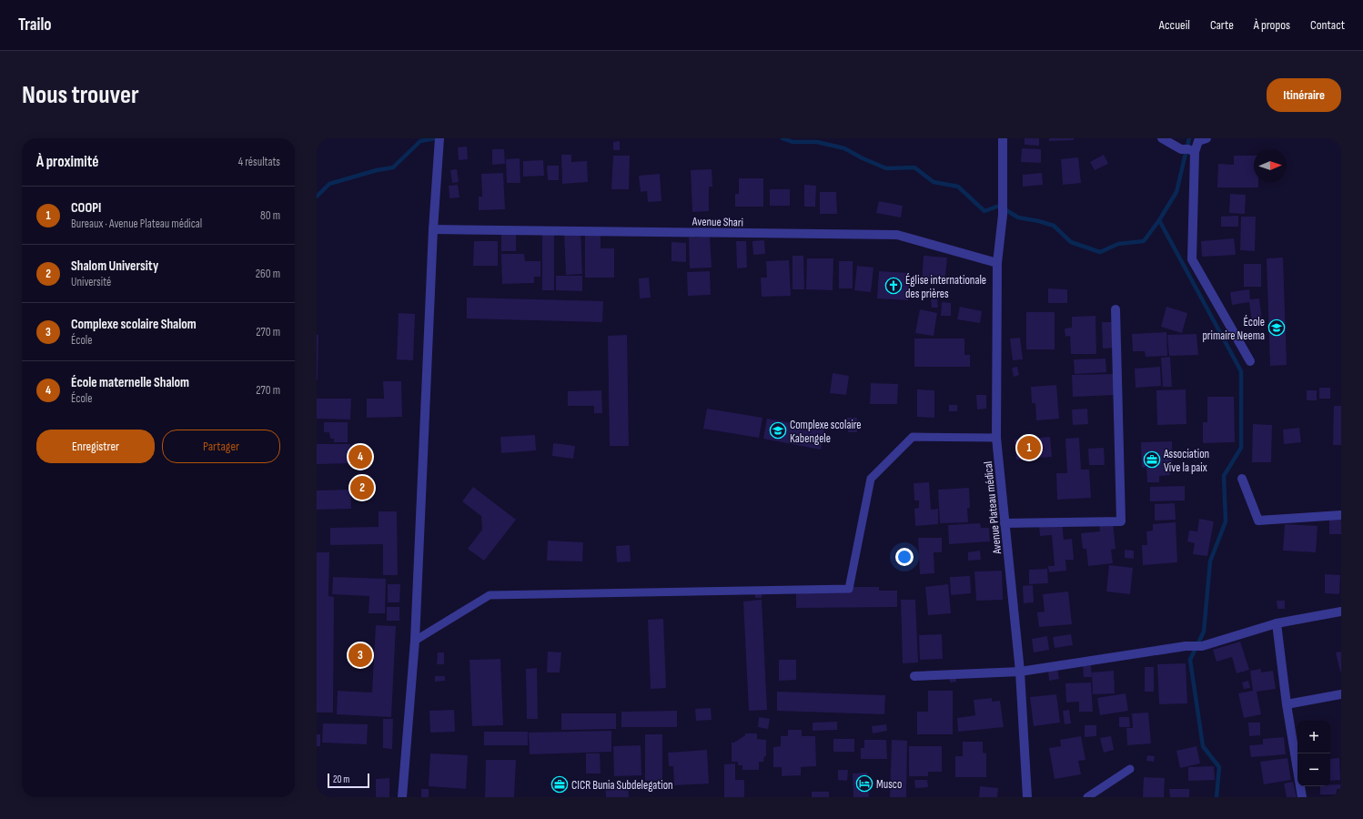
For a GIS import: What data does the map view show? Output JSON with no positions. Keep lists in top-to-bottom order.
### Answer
{
  "streets": {
    "street": ["Avenue Shari", "Avenue Plateau médical"]
  },
  "crossings": [
    ["Avenue Shari", "Avenue Plateau médical"]
  ],
  "places": {
    "church": ["Église internationale des prières"],
    "school or university": ["École primaire Neema", "Complexe scolaire Kabengele"],
    "office": ["Association Vive la paix", "CICR Bunia Subdelegation"],
    "hotel": ["Musco"]
  },
  "scale_bar": "20 m",
  "north": "right",
  "page": {
    "header": "Trailo",
    "nav": [
      "Accueil",
      "Carte",
      "À propos",
      "Contact"
    ],
    "buttons": [
      "Itinéraire",
      ["Enregistrer", "Partager"]
    ],
    "title": "Nous trouver",
    "heading": ["À proximité", "4 résultats"],
    "list": [
      {
        "mark": "1",
        "name": "COOPI",
        "note": "Bureaux · Avenue Plateau médical",
        "value": "80 m"
      },
      {
        "mark": "2",
        "name": "Shalom University",
        "note": "Université",
        "value": "260 m"
      },
      {
        "mark": "3",
        "name": "Complexe scolaire Shalom",
        "note": "École",
        "value": "270 m"
      },
      {
        "mark": "4",
        "name": "École maternelle Shalom",
        "note": "École",
        "value": "270 m"
      }
    ],
    "pins": [
      "1",
      "4",
      "2",
      "3"
    ],
    "map_buttons": ["+", "−"],
    "scale": "20 m"
  }
}
